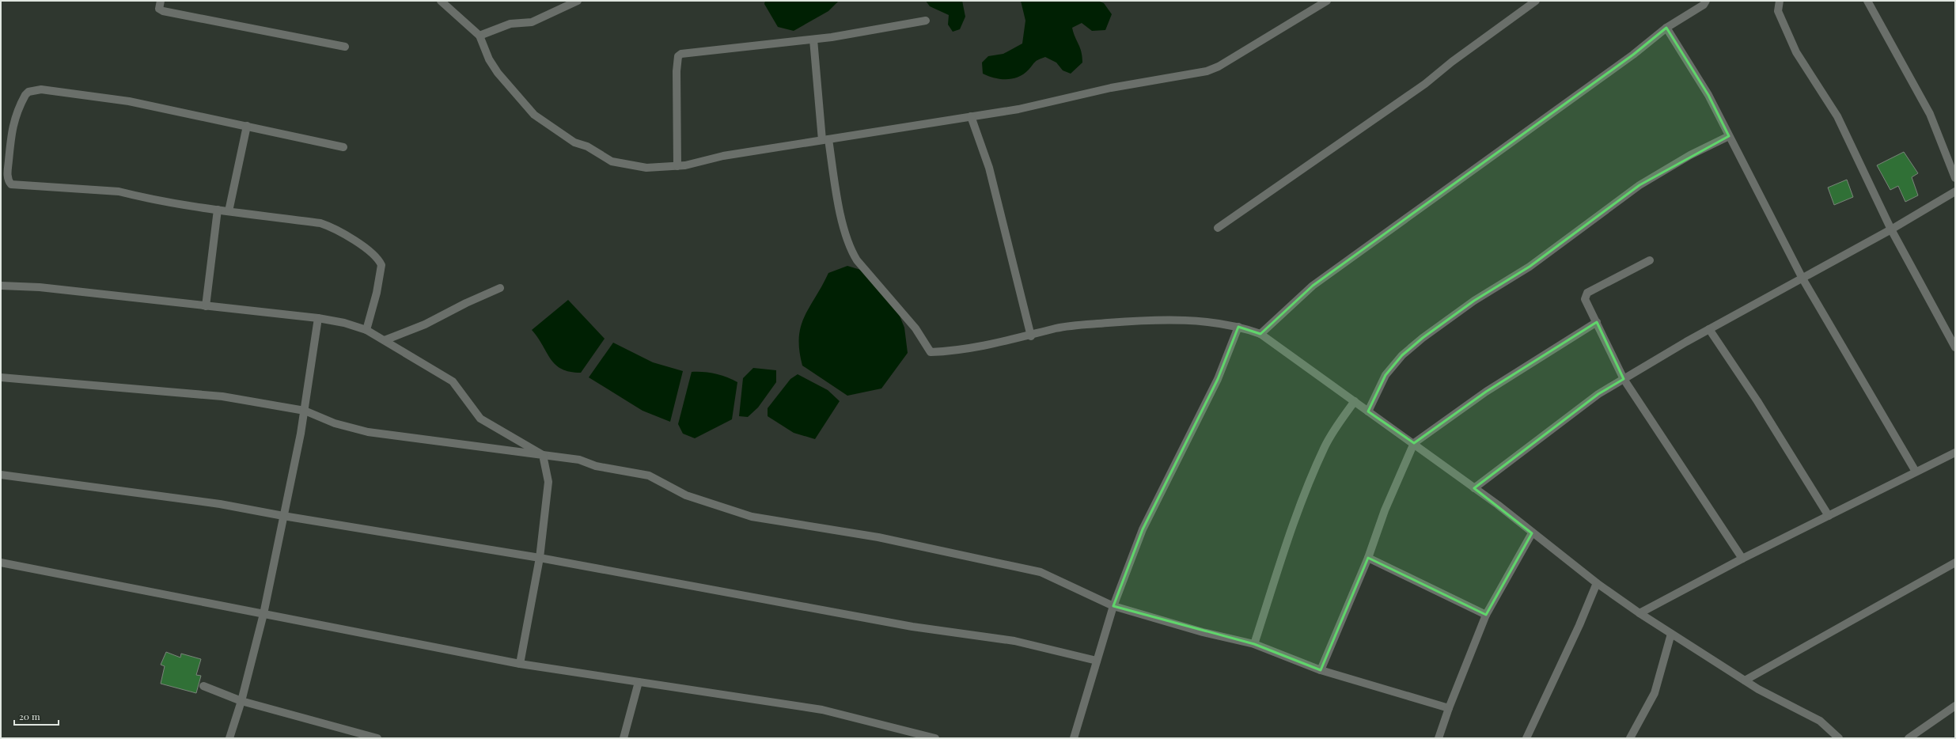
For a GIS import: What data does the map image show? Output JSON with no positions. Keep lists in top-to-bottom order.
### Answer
{
  "scale_bar": "20 m"
}
